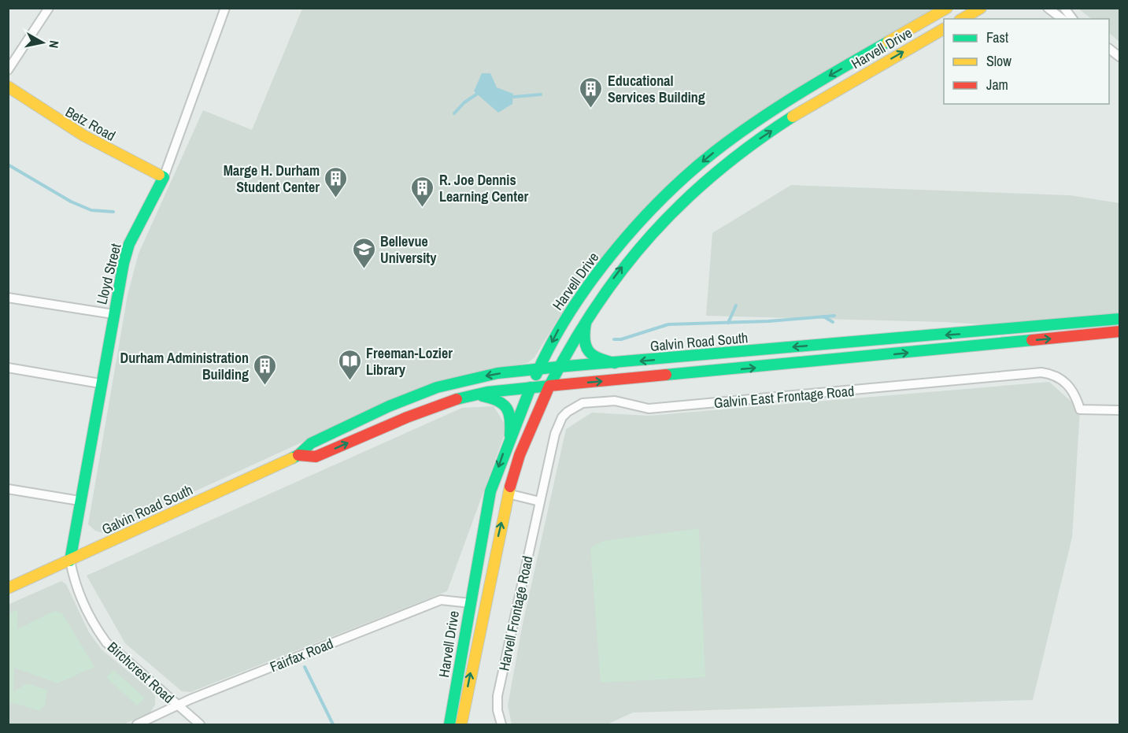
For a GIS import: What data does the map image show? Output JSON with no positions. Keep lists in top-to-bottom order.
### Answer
{
  "streets": {
    "main road": [
      "Harvell Drive",
      "Betz Road",
      "Lloyd Street",
      "Galvin Road South"
    ],
    "street": [
      "Galvin East Frontage Road",
      "Harvell Frontage Road",
      "Fairfax Road",
      "Birchcrest Road"
    ]
  },
  "crossings": [
    ["Harvell Drive", "Galvin Road South"],
    ["Harvell Drive", "Fairfax Road"],
    ["Betz Road", "Lloyd Street"],
    ["Lloyd Street", "Galvin Road South"],
    ["Lloyd Street", "Birchcrest Road"],
    ["Galvin Road South", "Birchcrest Road"],
    ["Galvin East Frontage Road", "Harvell Frontage Road"],
    ["Fairfax Road", "Birchcrest Road"]
  ],
  "places": {
    "building": [
      "Educational Services Building",
      "Marge H. Durham Student Center",
      "R. Joe Dennis Learning Center",
      "Durham Administration Building"
    ],
    "school or university": ["Bellevue University"],
    "library": ["Freeman-Lozier Library"]
  },
  "legend": ["Fast", "Slow", "Jam"],
  "north": "right"
}
